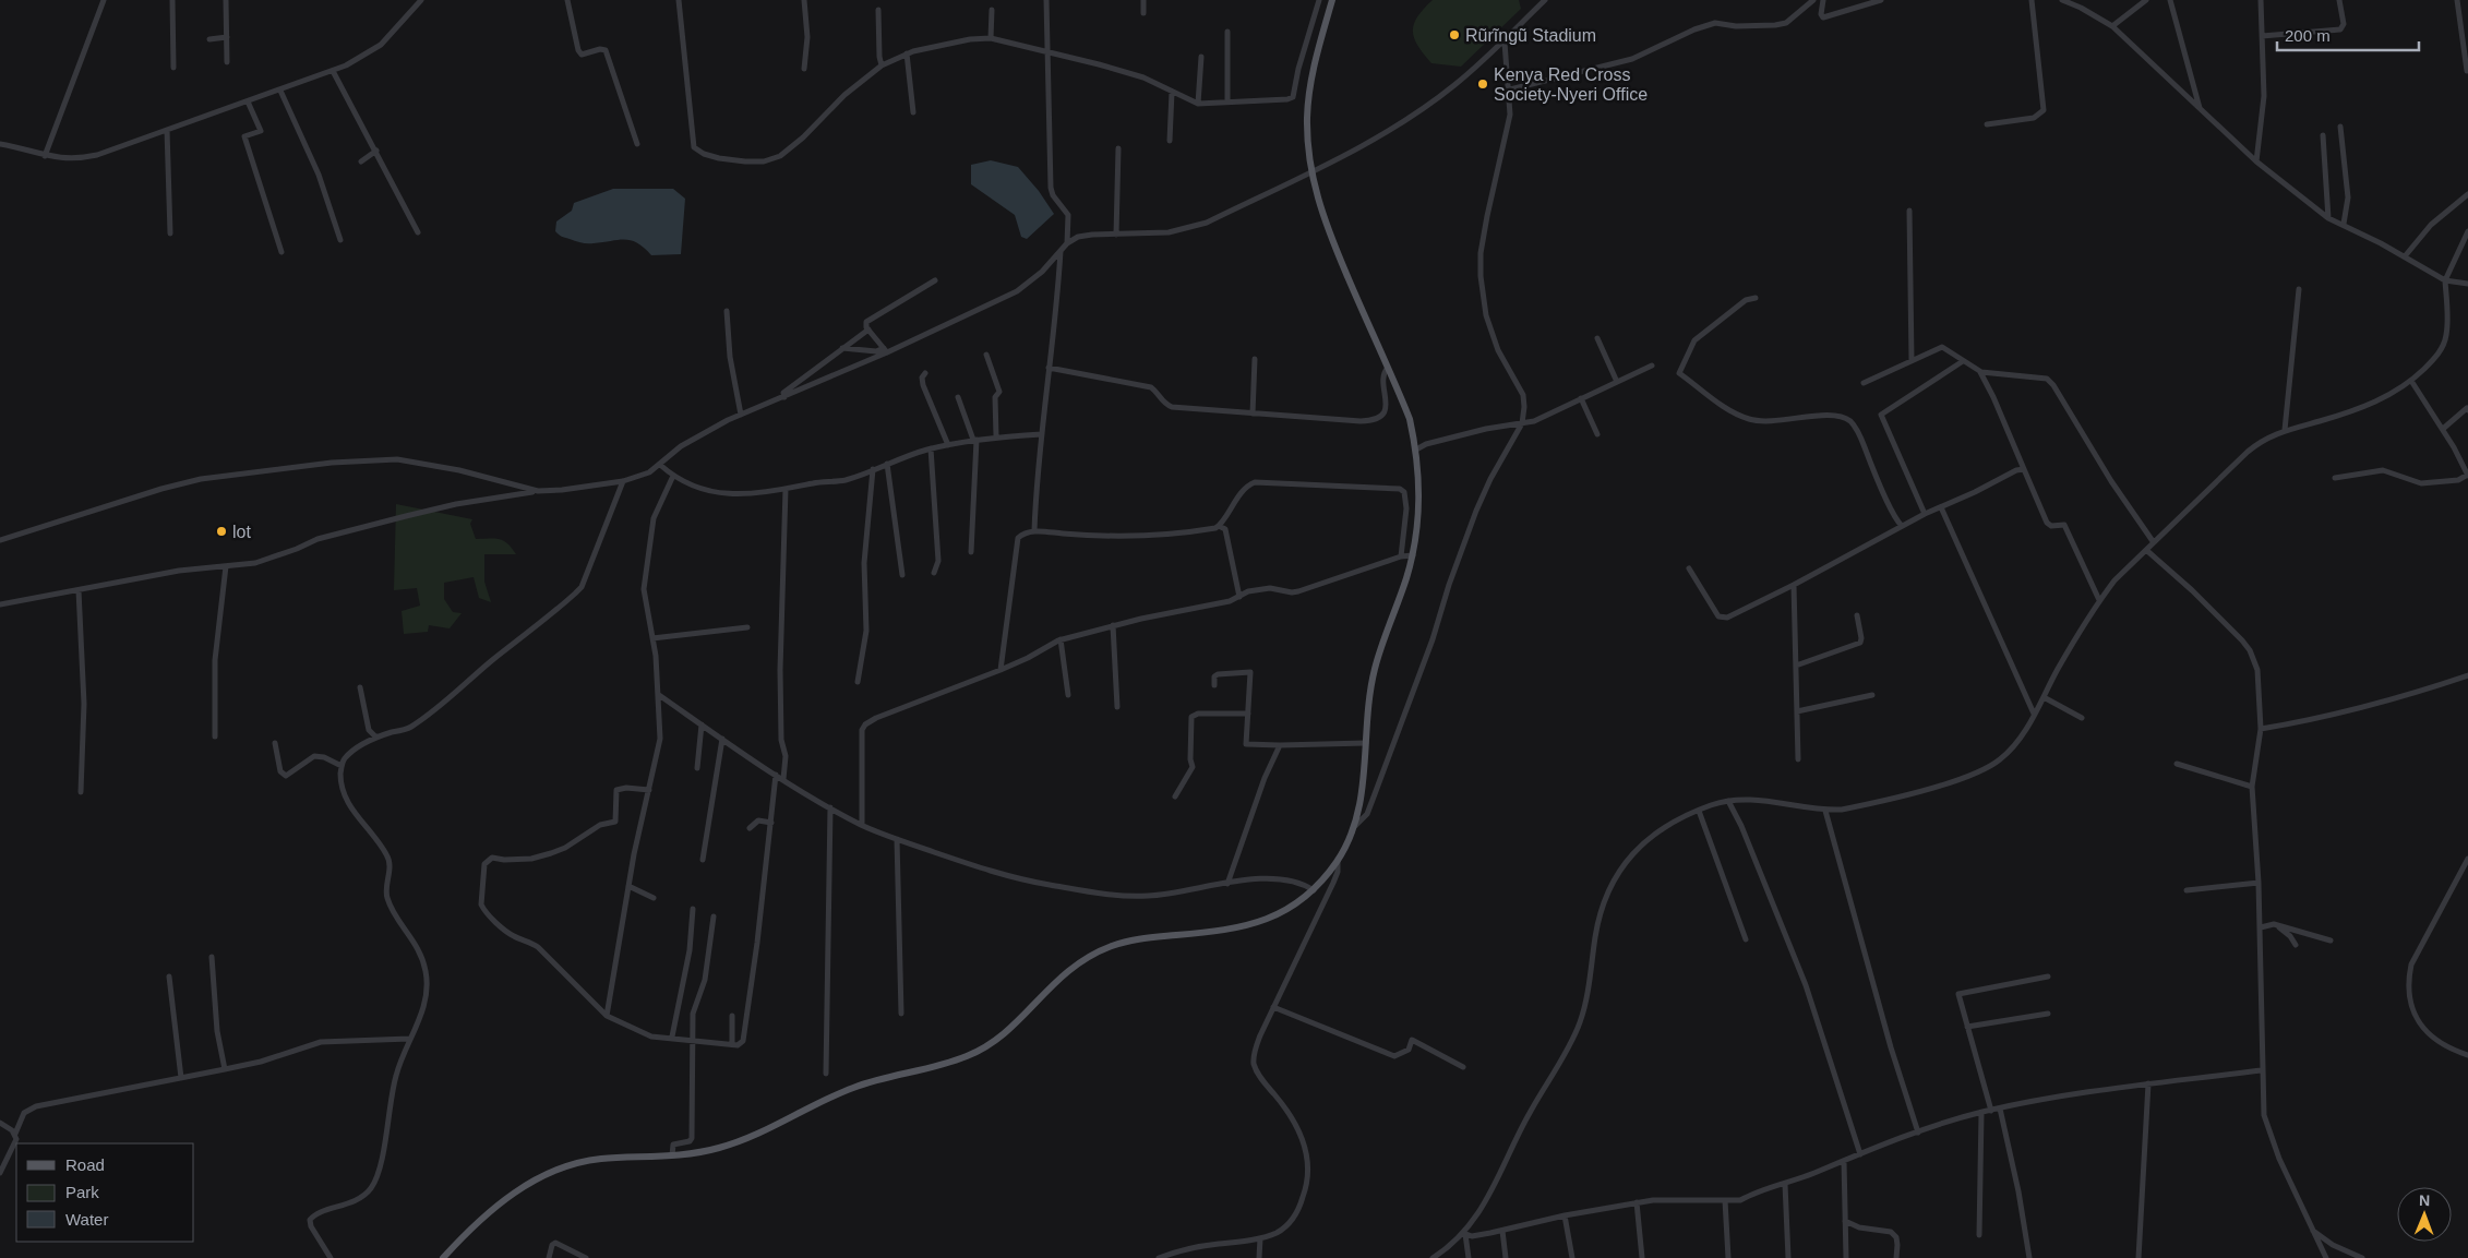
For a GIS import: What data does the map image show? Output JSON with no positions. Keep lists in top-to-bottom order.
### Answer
{
  "places": ["Rũrĩngũ Stadium", "Kenya Red Cross Society-Nyeri Office", "lot"],
  "legend": ["Road", "Park", "Water"],
  "scale_bar": "200 m",
  "north": "top"
}
